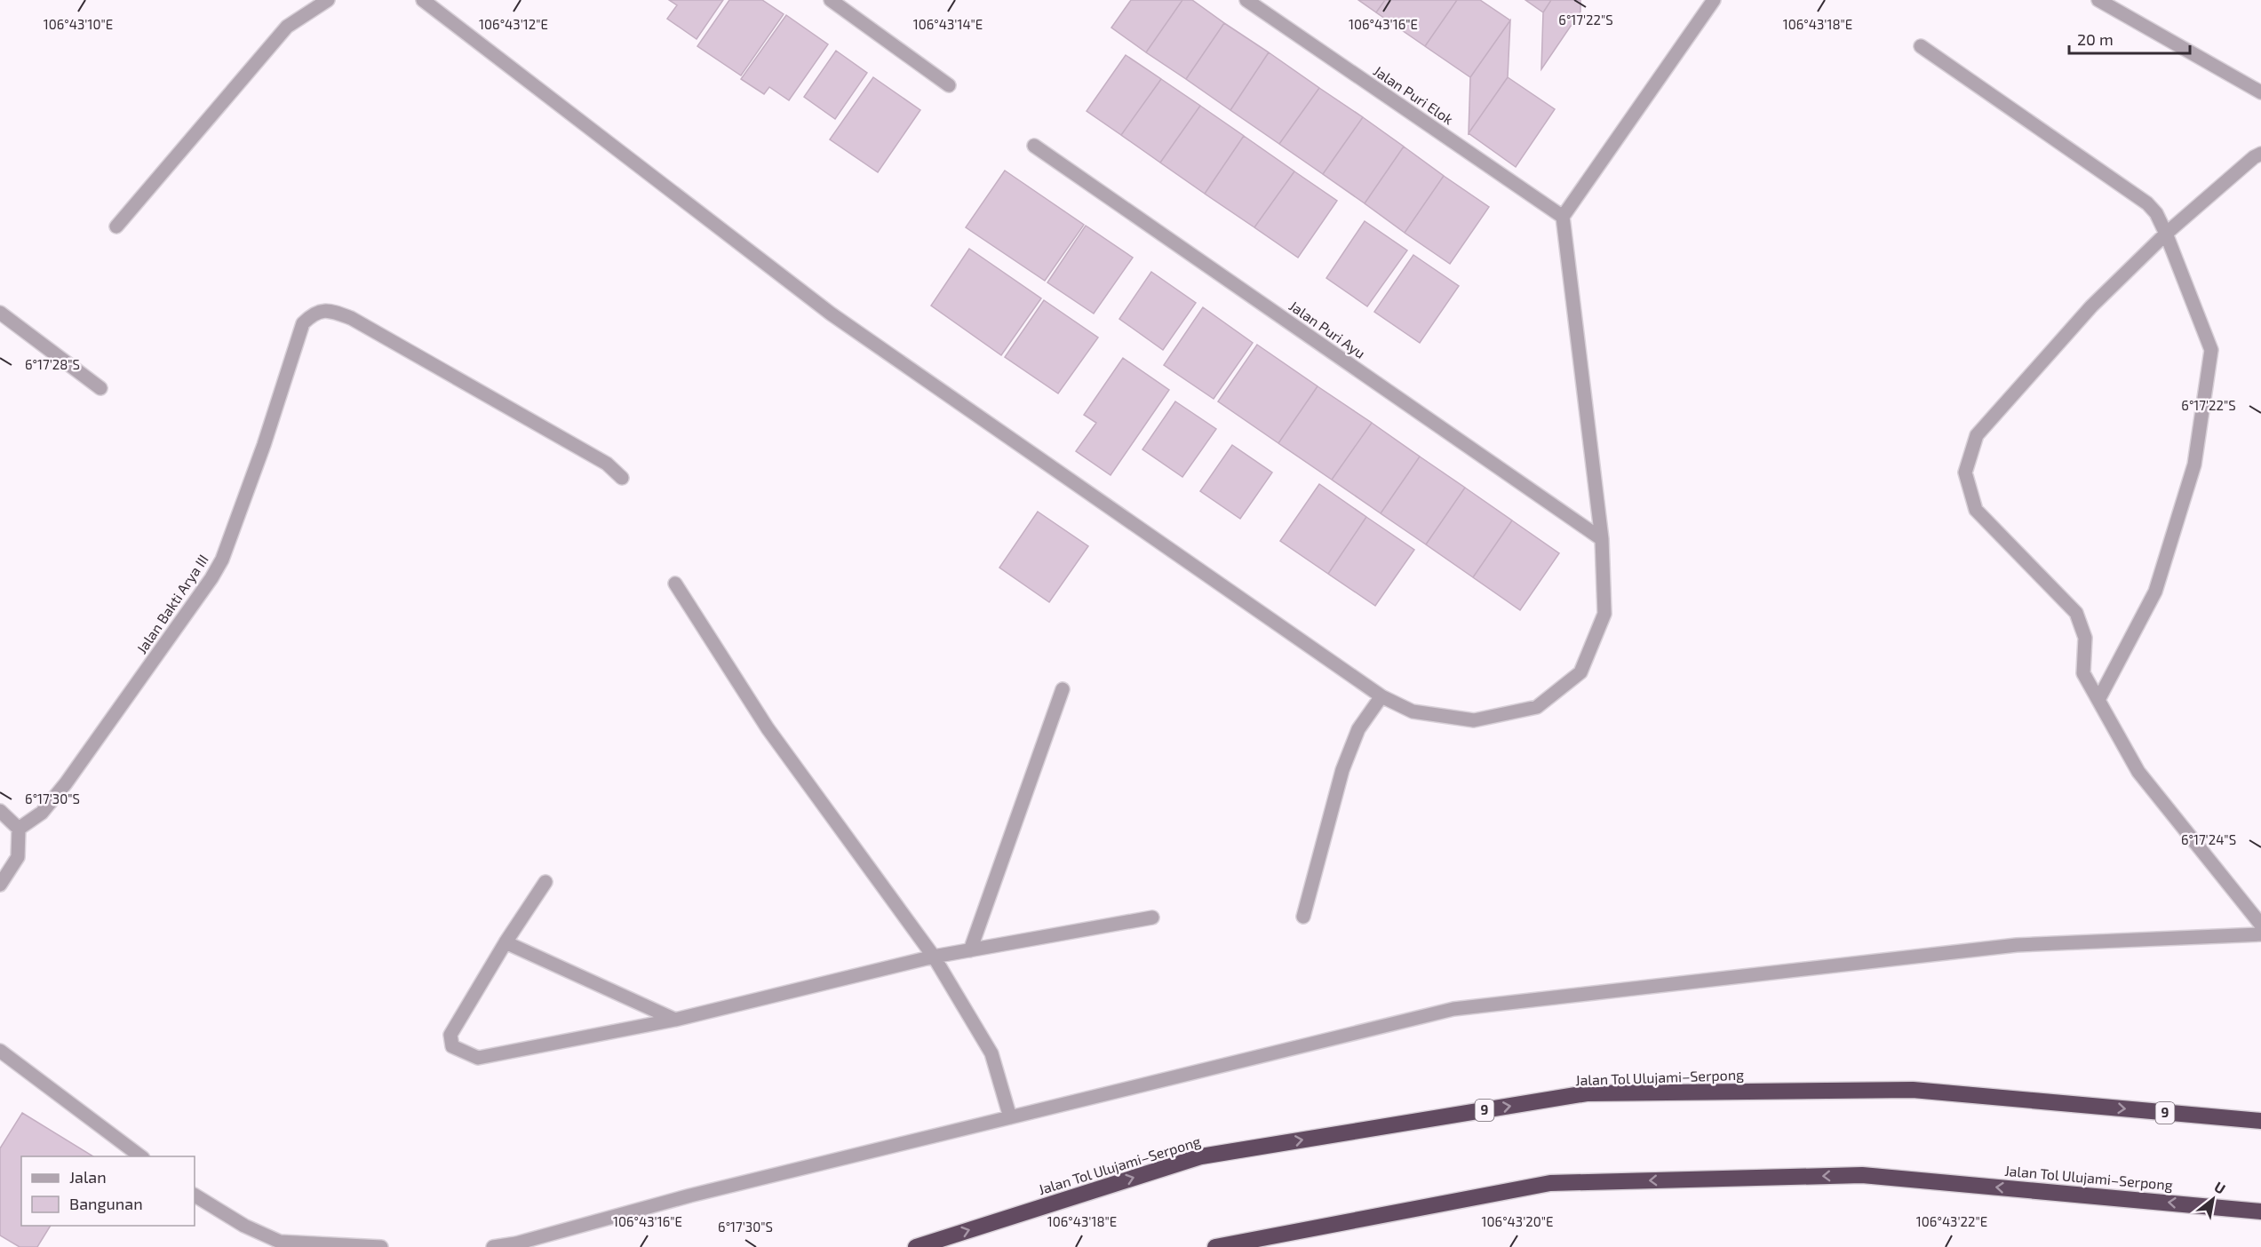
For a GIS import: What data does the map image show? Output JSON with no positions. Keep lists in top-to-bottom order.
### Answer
{
  "streets": {
    "highway": ["Jalan Tol Ulujami–Serpong", "9"],
    "street": ["Jalan Puri Elok", "Jalan Puri Ayu", "Jalan Bakti Arya III"]
  },
  "legend": ["Jalan", "Bangunan"],
  "scale_bar": "20 m",
  "north": "top right",
  "coordinates": [
    "6°17'22\"S",
    "106°43'12\"E",
    "106°43'18\"E",
    "106°43'10\"E",
    "106°43'14\"E",
    "106°43'16\"E",
    "6°17'28\"S",
    "6°17'30\"S",
    "6°17'24\"S",
    "106°43'20\"E",
    "106°43'22\"E"
  ]
}
